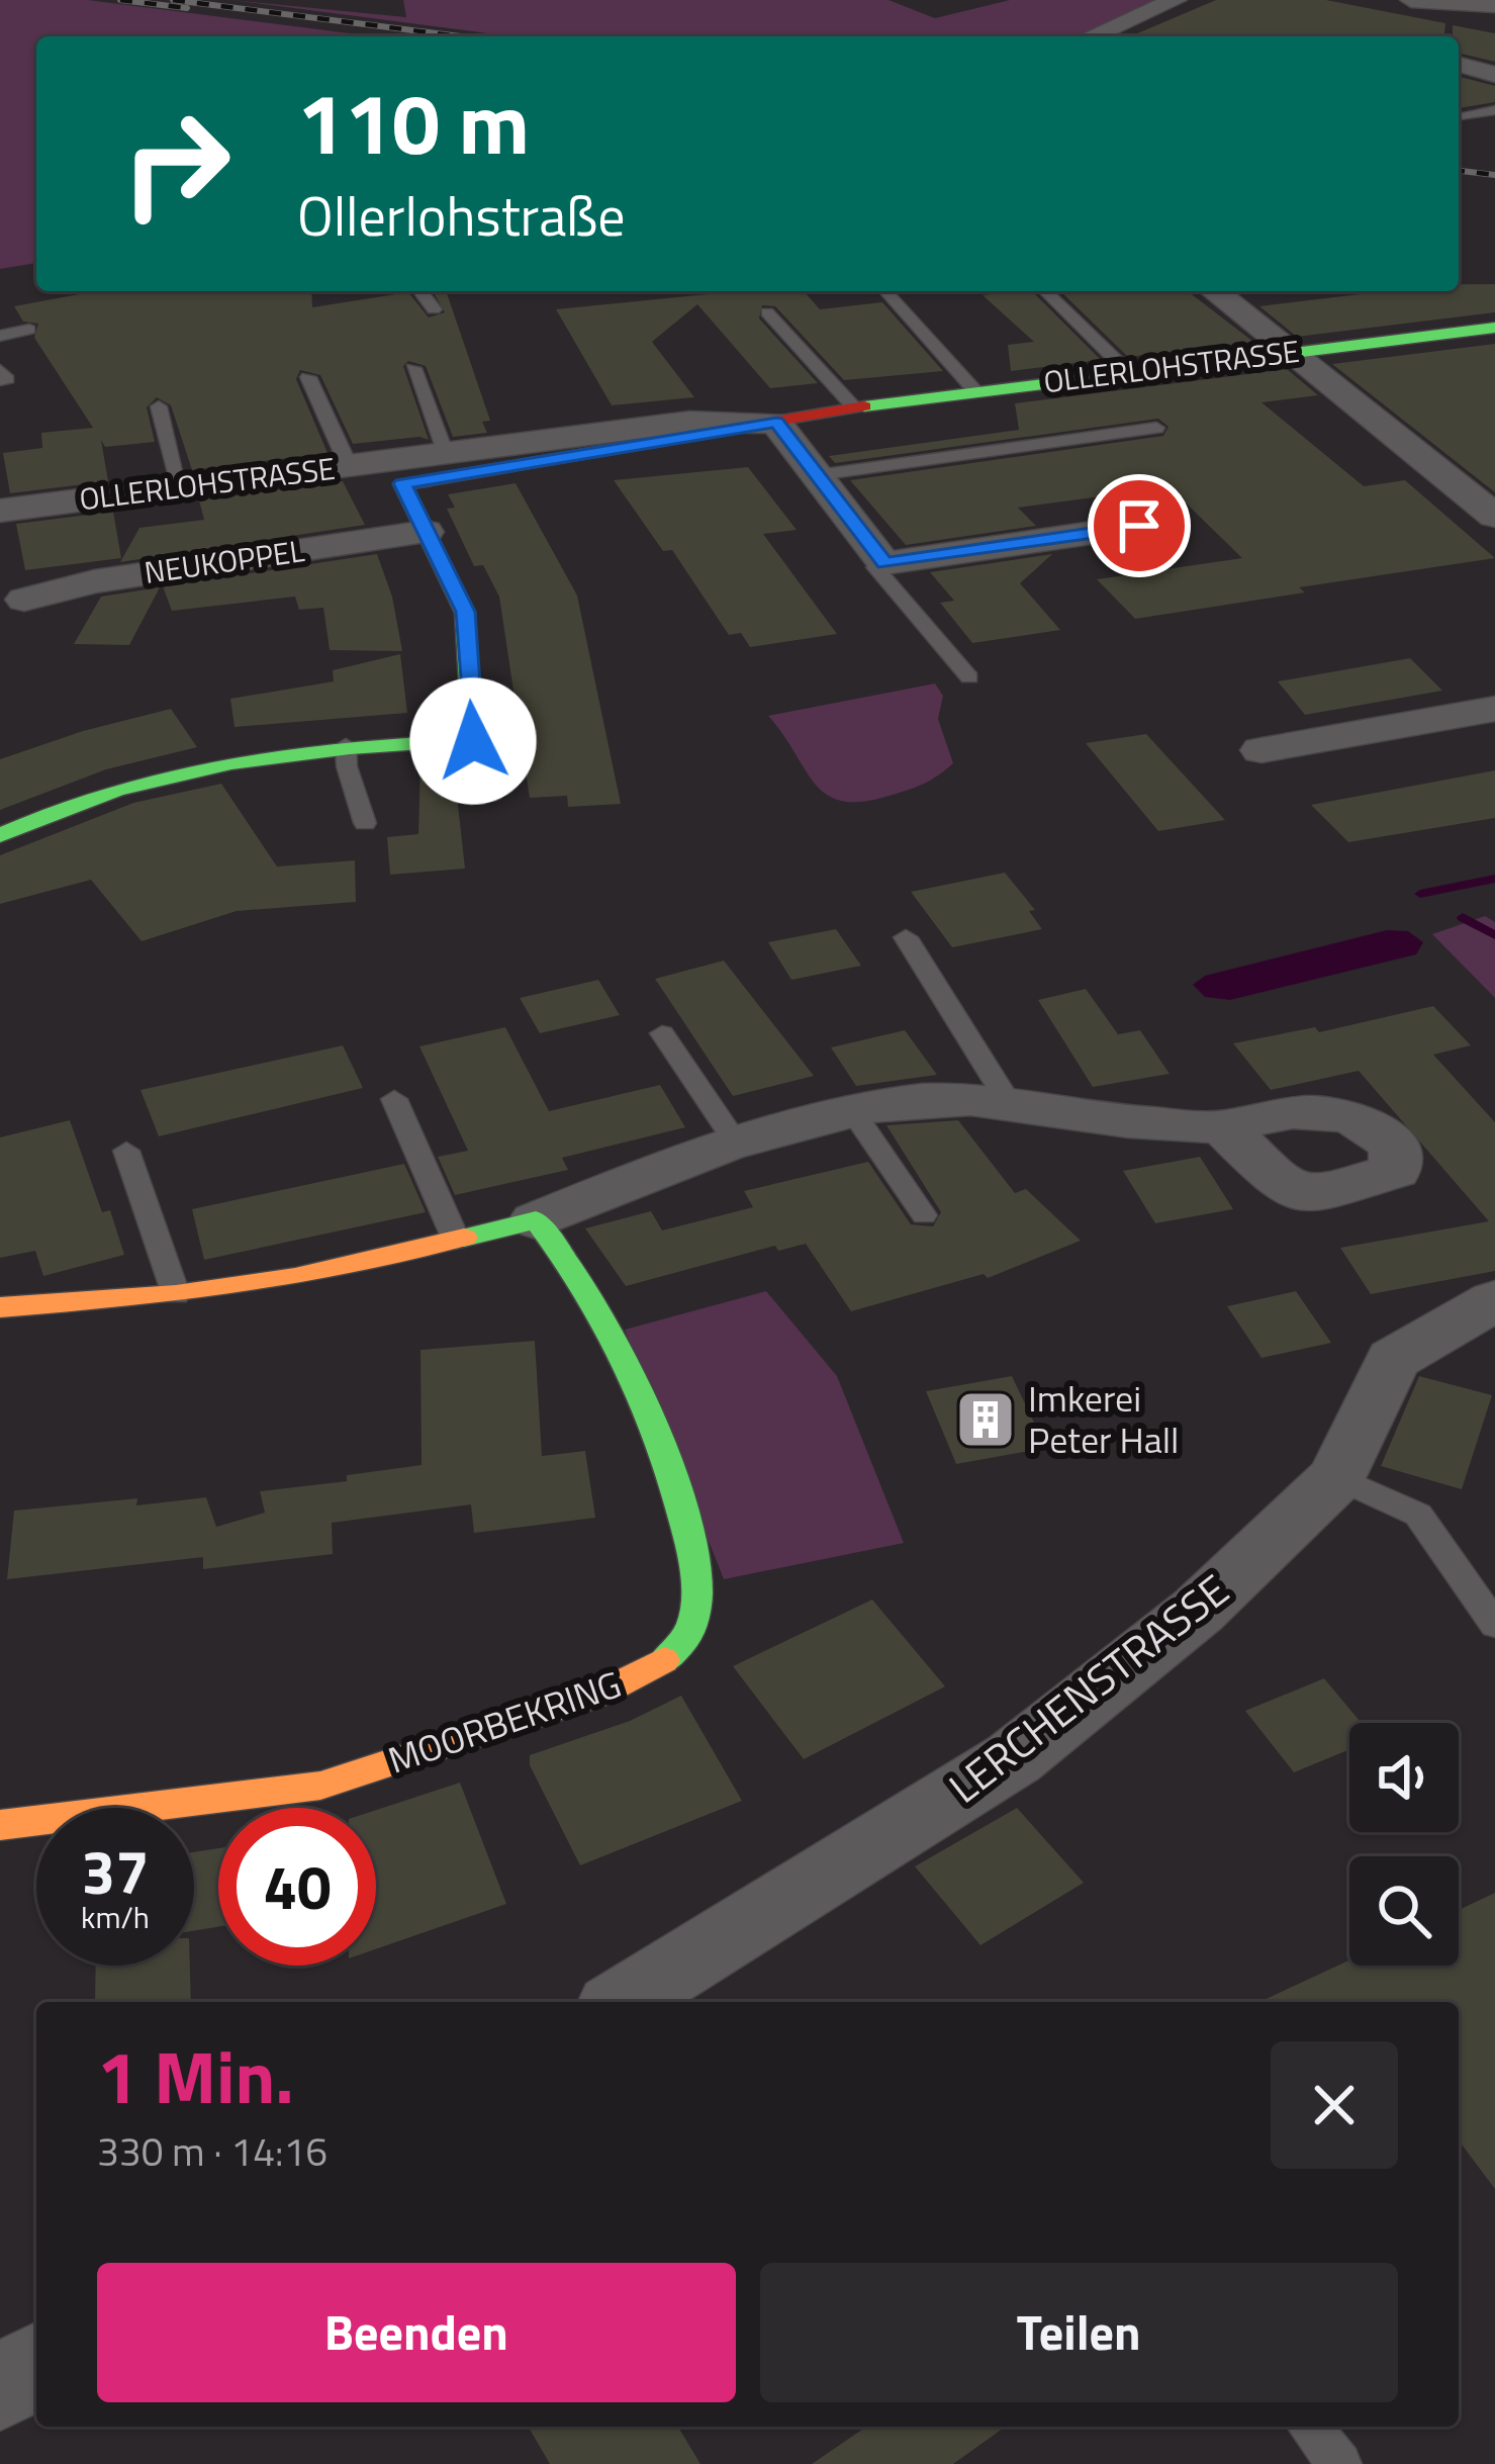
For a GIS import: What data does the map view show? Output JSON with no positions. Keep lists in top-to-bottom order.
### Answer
{
  "streets": {
    "street": [
      "OLLERLOHSTRASSE",
      "NEUKOPPEL",
      "LERCHENSTRASSE",
      "MOORBEKRING"
    ]
  },
  "crossings": [
    ["OLLERLOHSTRASSE", "NEUKOPPEL"]
  ],
  "places": {
    "building": ["Imkerei Peter Hall"]
  },
  "page": {
    "turn": ["110 m", "Ollerlohstraße"],
    "speed": "37 km/h",
    "limit": "40",
    "heading": ["1 Min.", "330 m · 14:16"],
    "buttons": ["Beenden", "Teilen"]
  }
}
